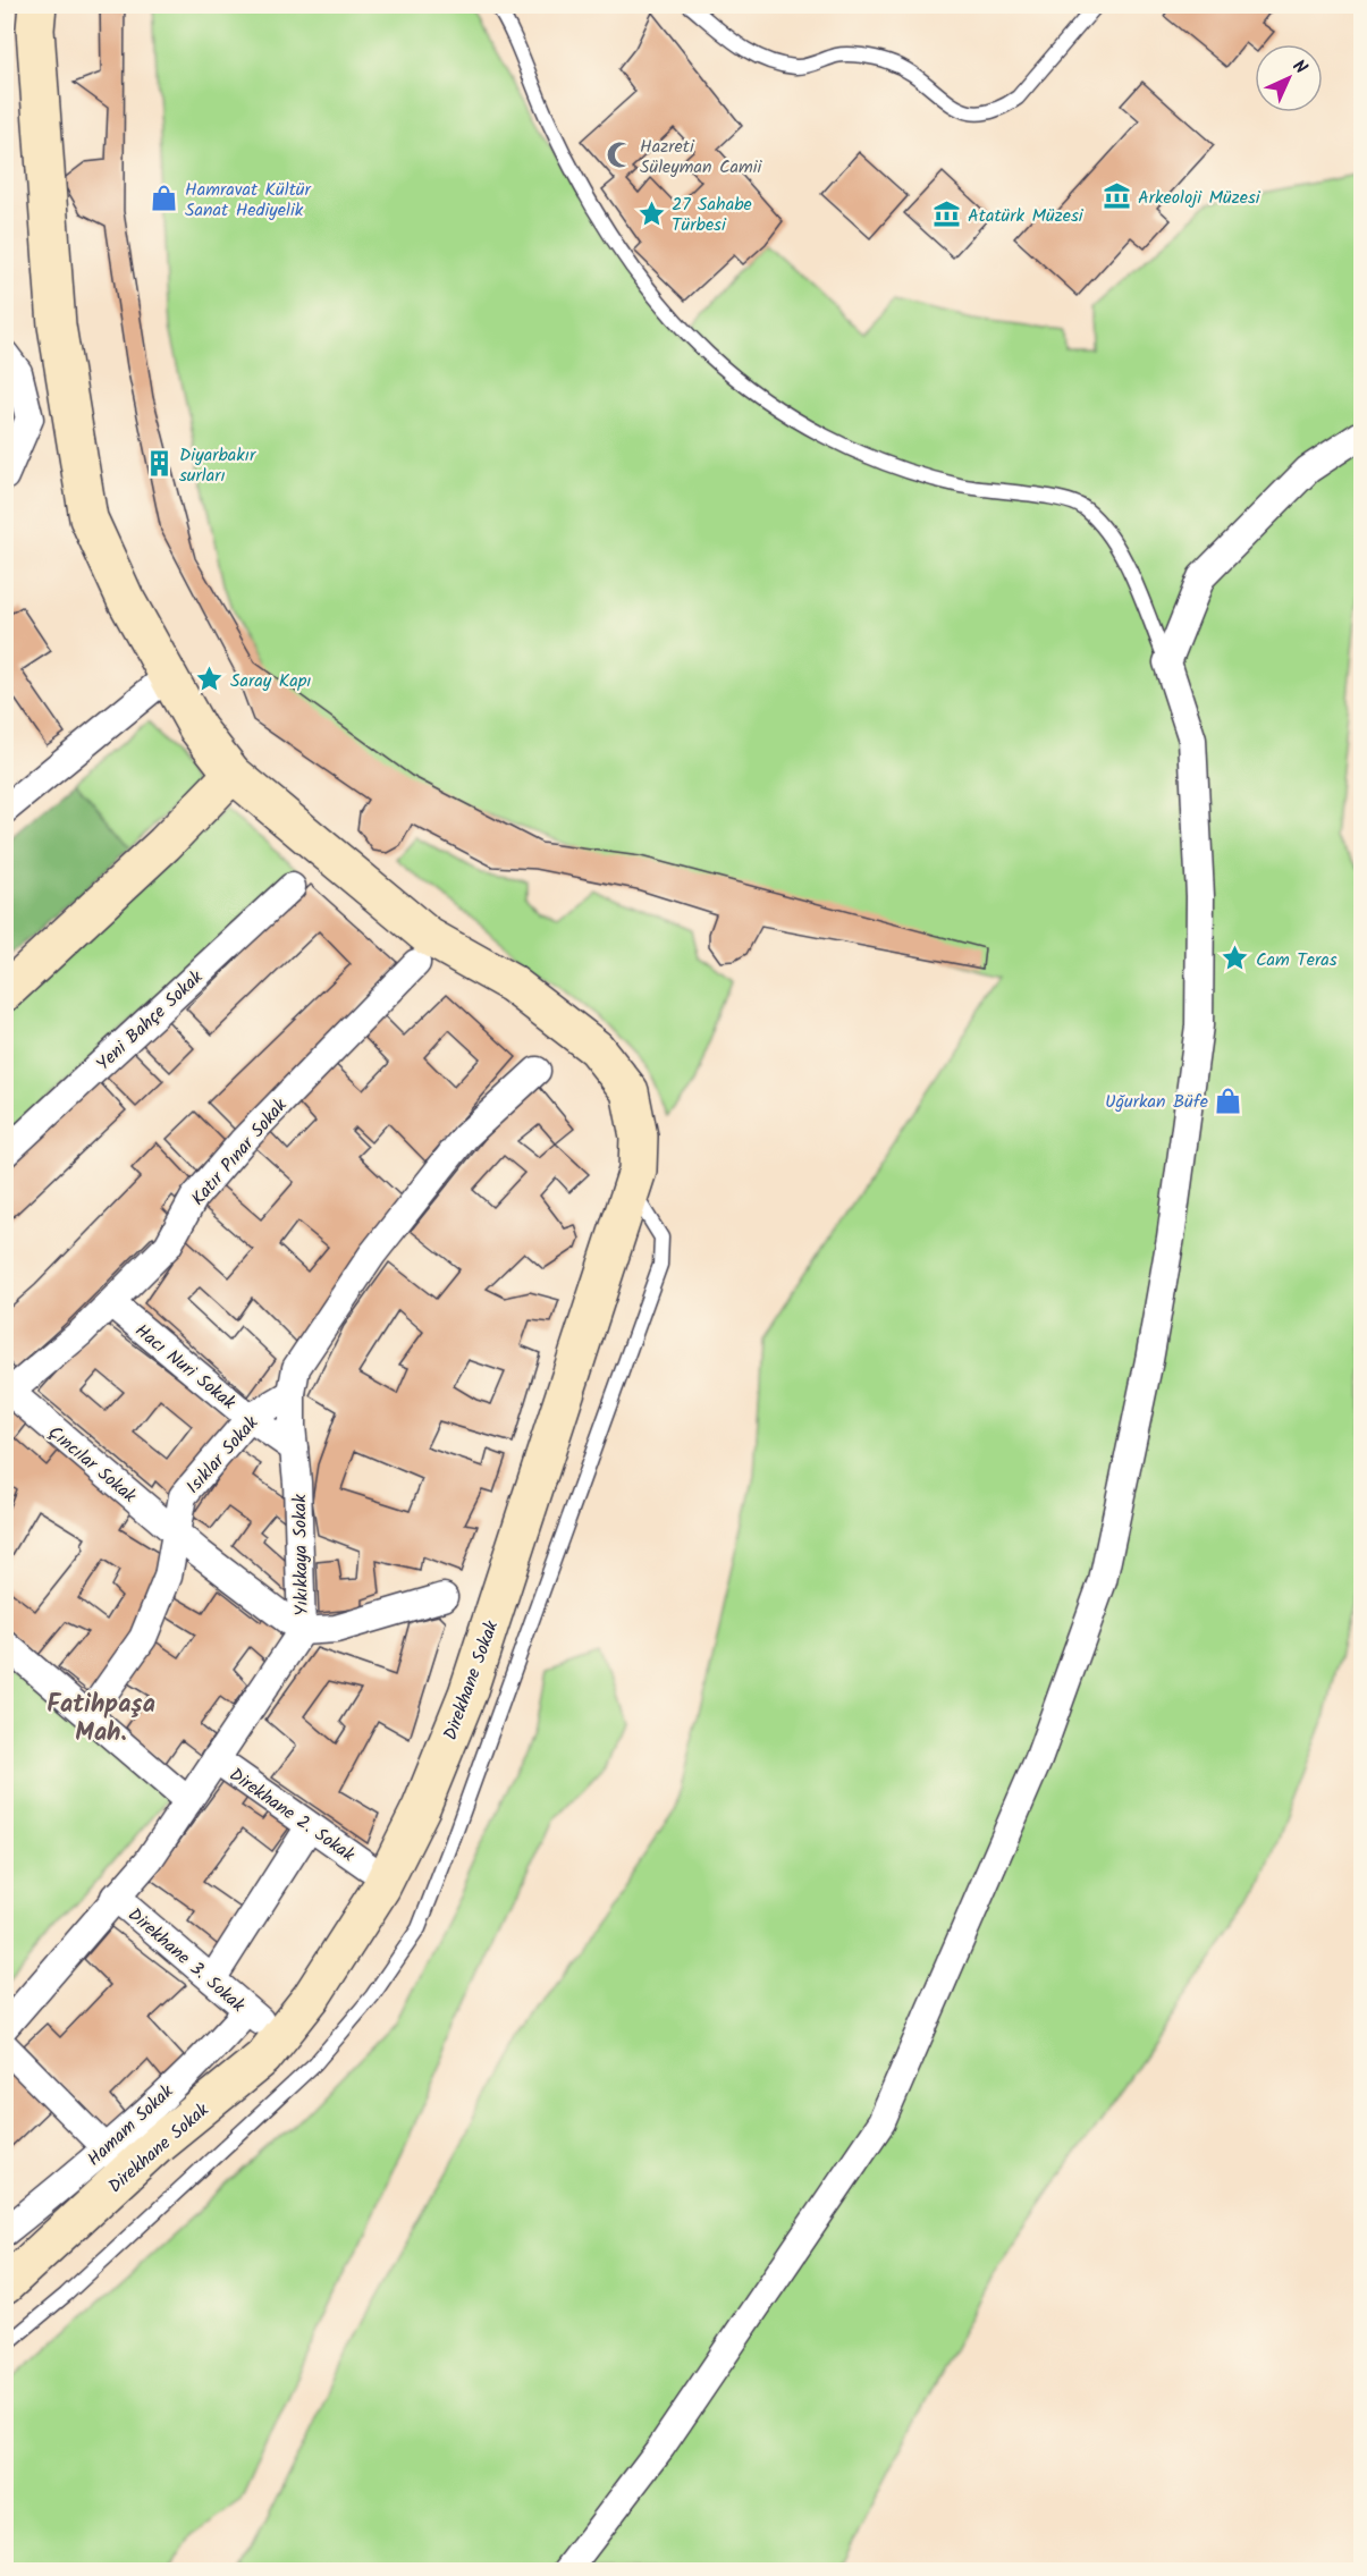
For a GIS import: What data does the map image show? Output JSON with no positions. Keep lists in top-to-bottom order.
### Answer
{
  "streets": {
    "street": [
      "Yeni Bahçe Sokak",
      "Katır Pınar Sokak",
      "Hacı Nuri Sokak",
      "Isıklar Sokak",
      "Çıncılar Sokak",
      "Yıkıkkaya Sokak",
      "Direkhane Sokak",
      "Direkhane 2. Sokak",
      "Direkhane 3. Sokak",
      "Hamam Sokak"
    ]
  },
  "crossings": [
    ["Katır Pınar Sokak", "Hacı Nuri Sokak"],
    ["Katır Pınar Sokak", "Çıncılar Sokak"],
    ["Hacı Nuri Sokak", "Isıklar Sokak"],
    ["Hacı Nuri Sokak", "Yıkıkkaya Sokak"],
    ["Isıklar Sokak", "Çıncılar Sokak"],
    ["Isıklar Sokak", "Yıkıkkaya Sokak"],
    ["Çıncılar Sokak", "Yıkıkkaya Sokak"],
    ["Yıkıkkaya Sokak", "Direkhane 2. Sokak"],
    ["Yıkıkkaya Sokak", "Direkhane 3. Sokak"],
    ["Direkhane 3. Sokak", "Hamam Sokak"]
  ],
  "districts": ["Fatihpaşa Mah."],
  "places": {
    "mosque": ["Hazreti Süleyman Camii"],
    "museum": ["Arkeoloji Müzesi", "Atatürk Müzesi"],
    "shop": ["Hamravat Kültür Sanat Hediyelik", "Uğurkan Büfe"],
    "place": ["27 Sahabe Türbesi", "Saray Kapı", "Cam Teras"],
    "building": ["Diyarbakır surları"]
  },
  "north": "top right"
}
